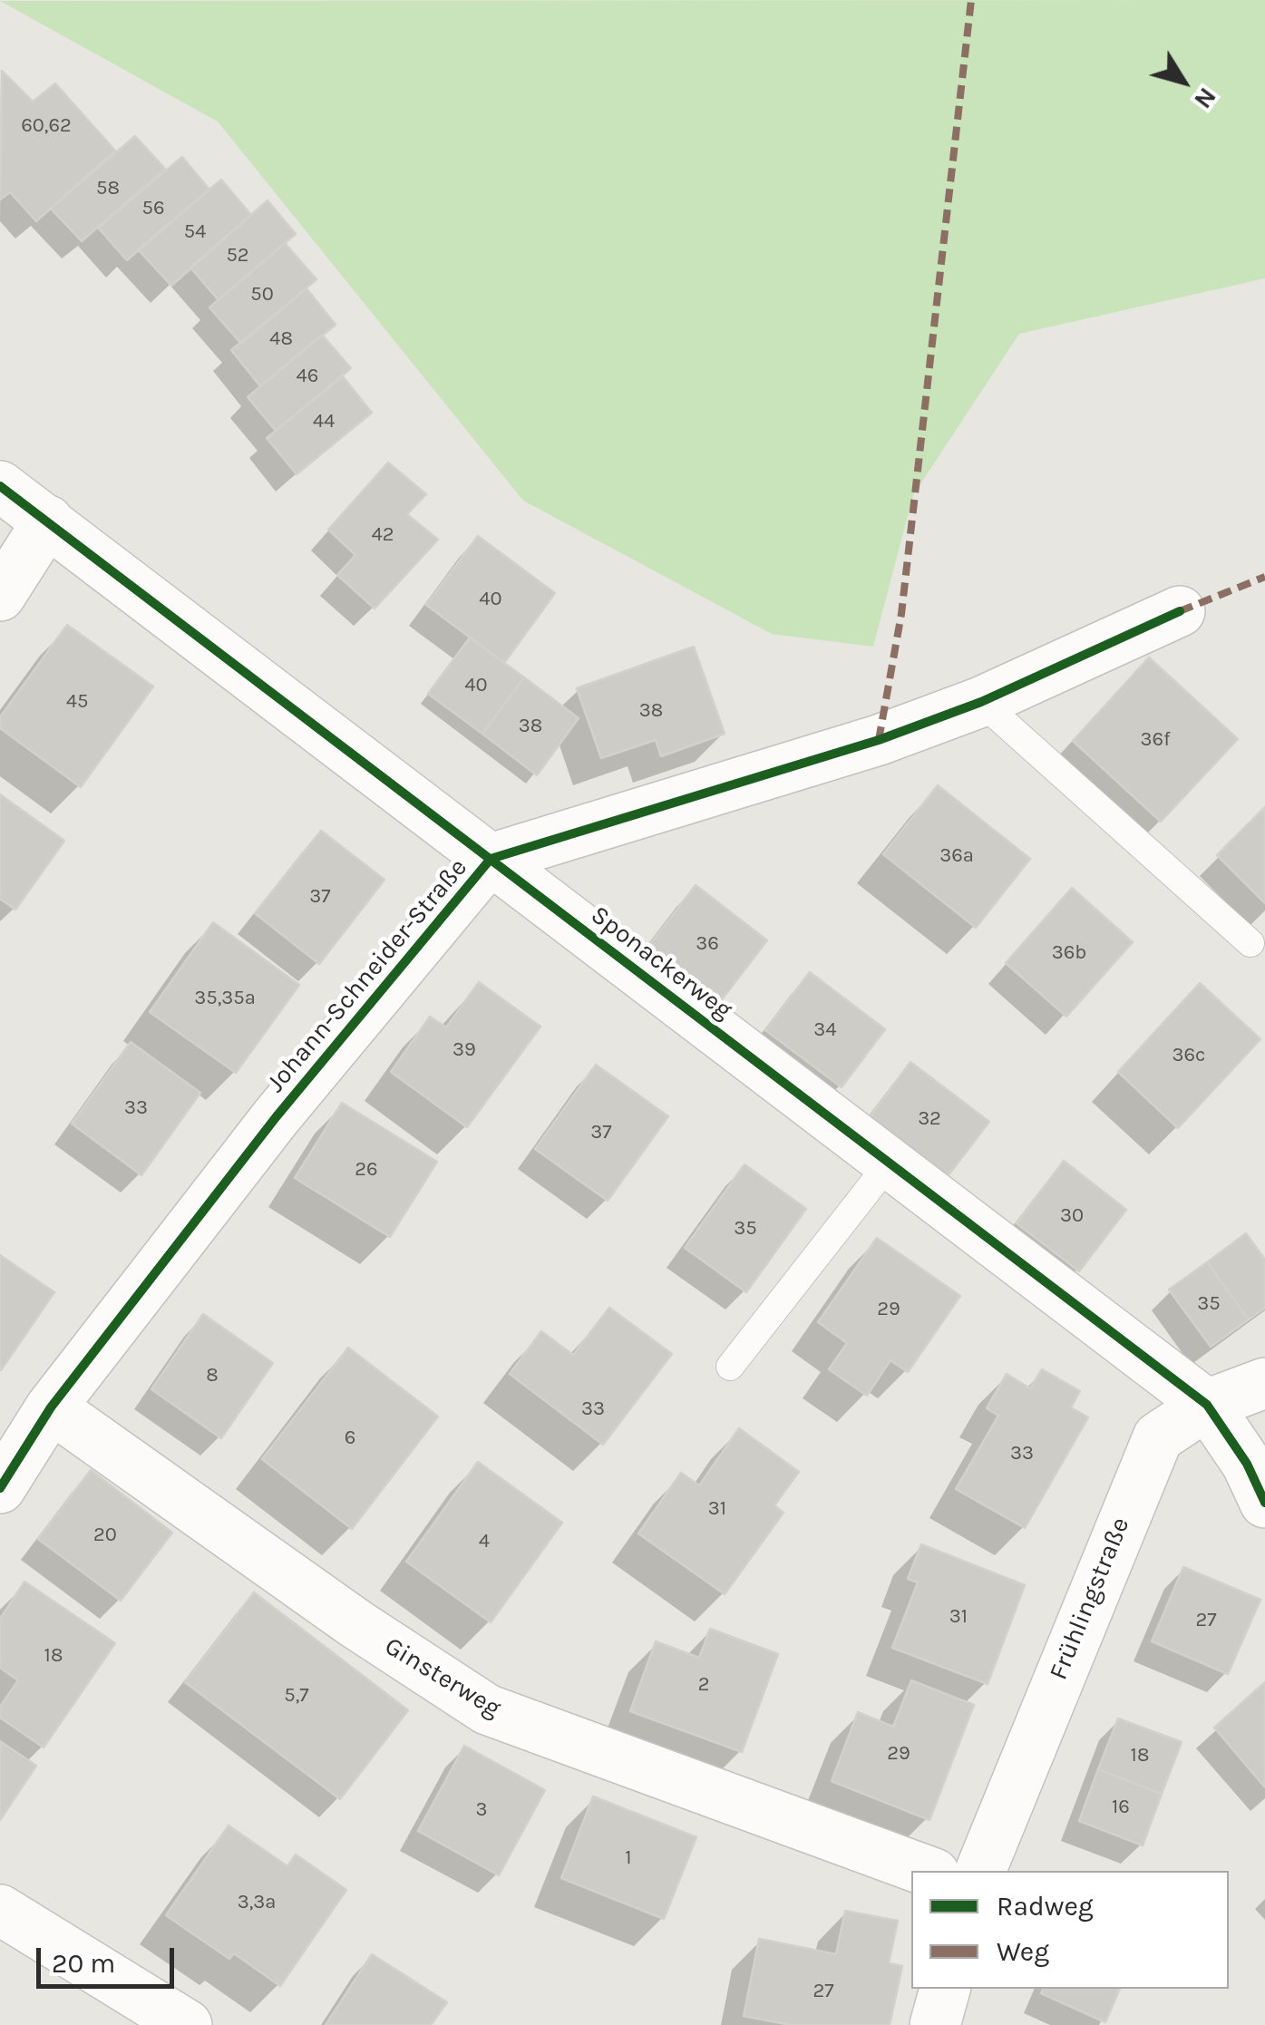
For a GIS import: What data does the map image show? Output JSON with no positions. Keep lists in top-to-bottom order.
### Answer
{
  "streets": {
    "street": [
      "Sponackerweg",
      "Johann-Schneider-Straße",
      "Frühlingstraße",
      "Ginsterweg"
    ]
  },
  "crossings": [
    ["Sponackerweg", "Johann-Schneider-Straße"],
    ["Sponackerweg", "Frühlingstraße"],
    ["Johann-Schneider-Straße", "Ginsterweg"]
  ],
  "house_numbers": [
    "60,62",
    "58",
    "56",
    "54",
    "52",
    "50",
    "48",
    "46",
    "44",
    "42",
    "40",
    "40",
    "45",
    "38",
    "38",
    "36f",
    "36a",
    "37",
    "36",
    "36b",
    "35,35a",
    "34",
    "39",
    "36c",
    "33",
    "32",
    "37",
    "26",
    "30",
    "35",
    "35",
    "29",
    "8",
    "33",
    "6",
    "33",
    "31",
    "20",
    "4",
    "31",
    "27",
    "18",
    "2",
    "5,7",
    "29",
    "18",
    "16",
    "3",
    "1",
    "3,3a",
    "27"
  ],
  "legend": ["Radweg", "Weg"],
  "scale_bar": "20 m",
  "north": "bottom right"
}
